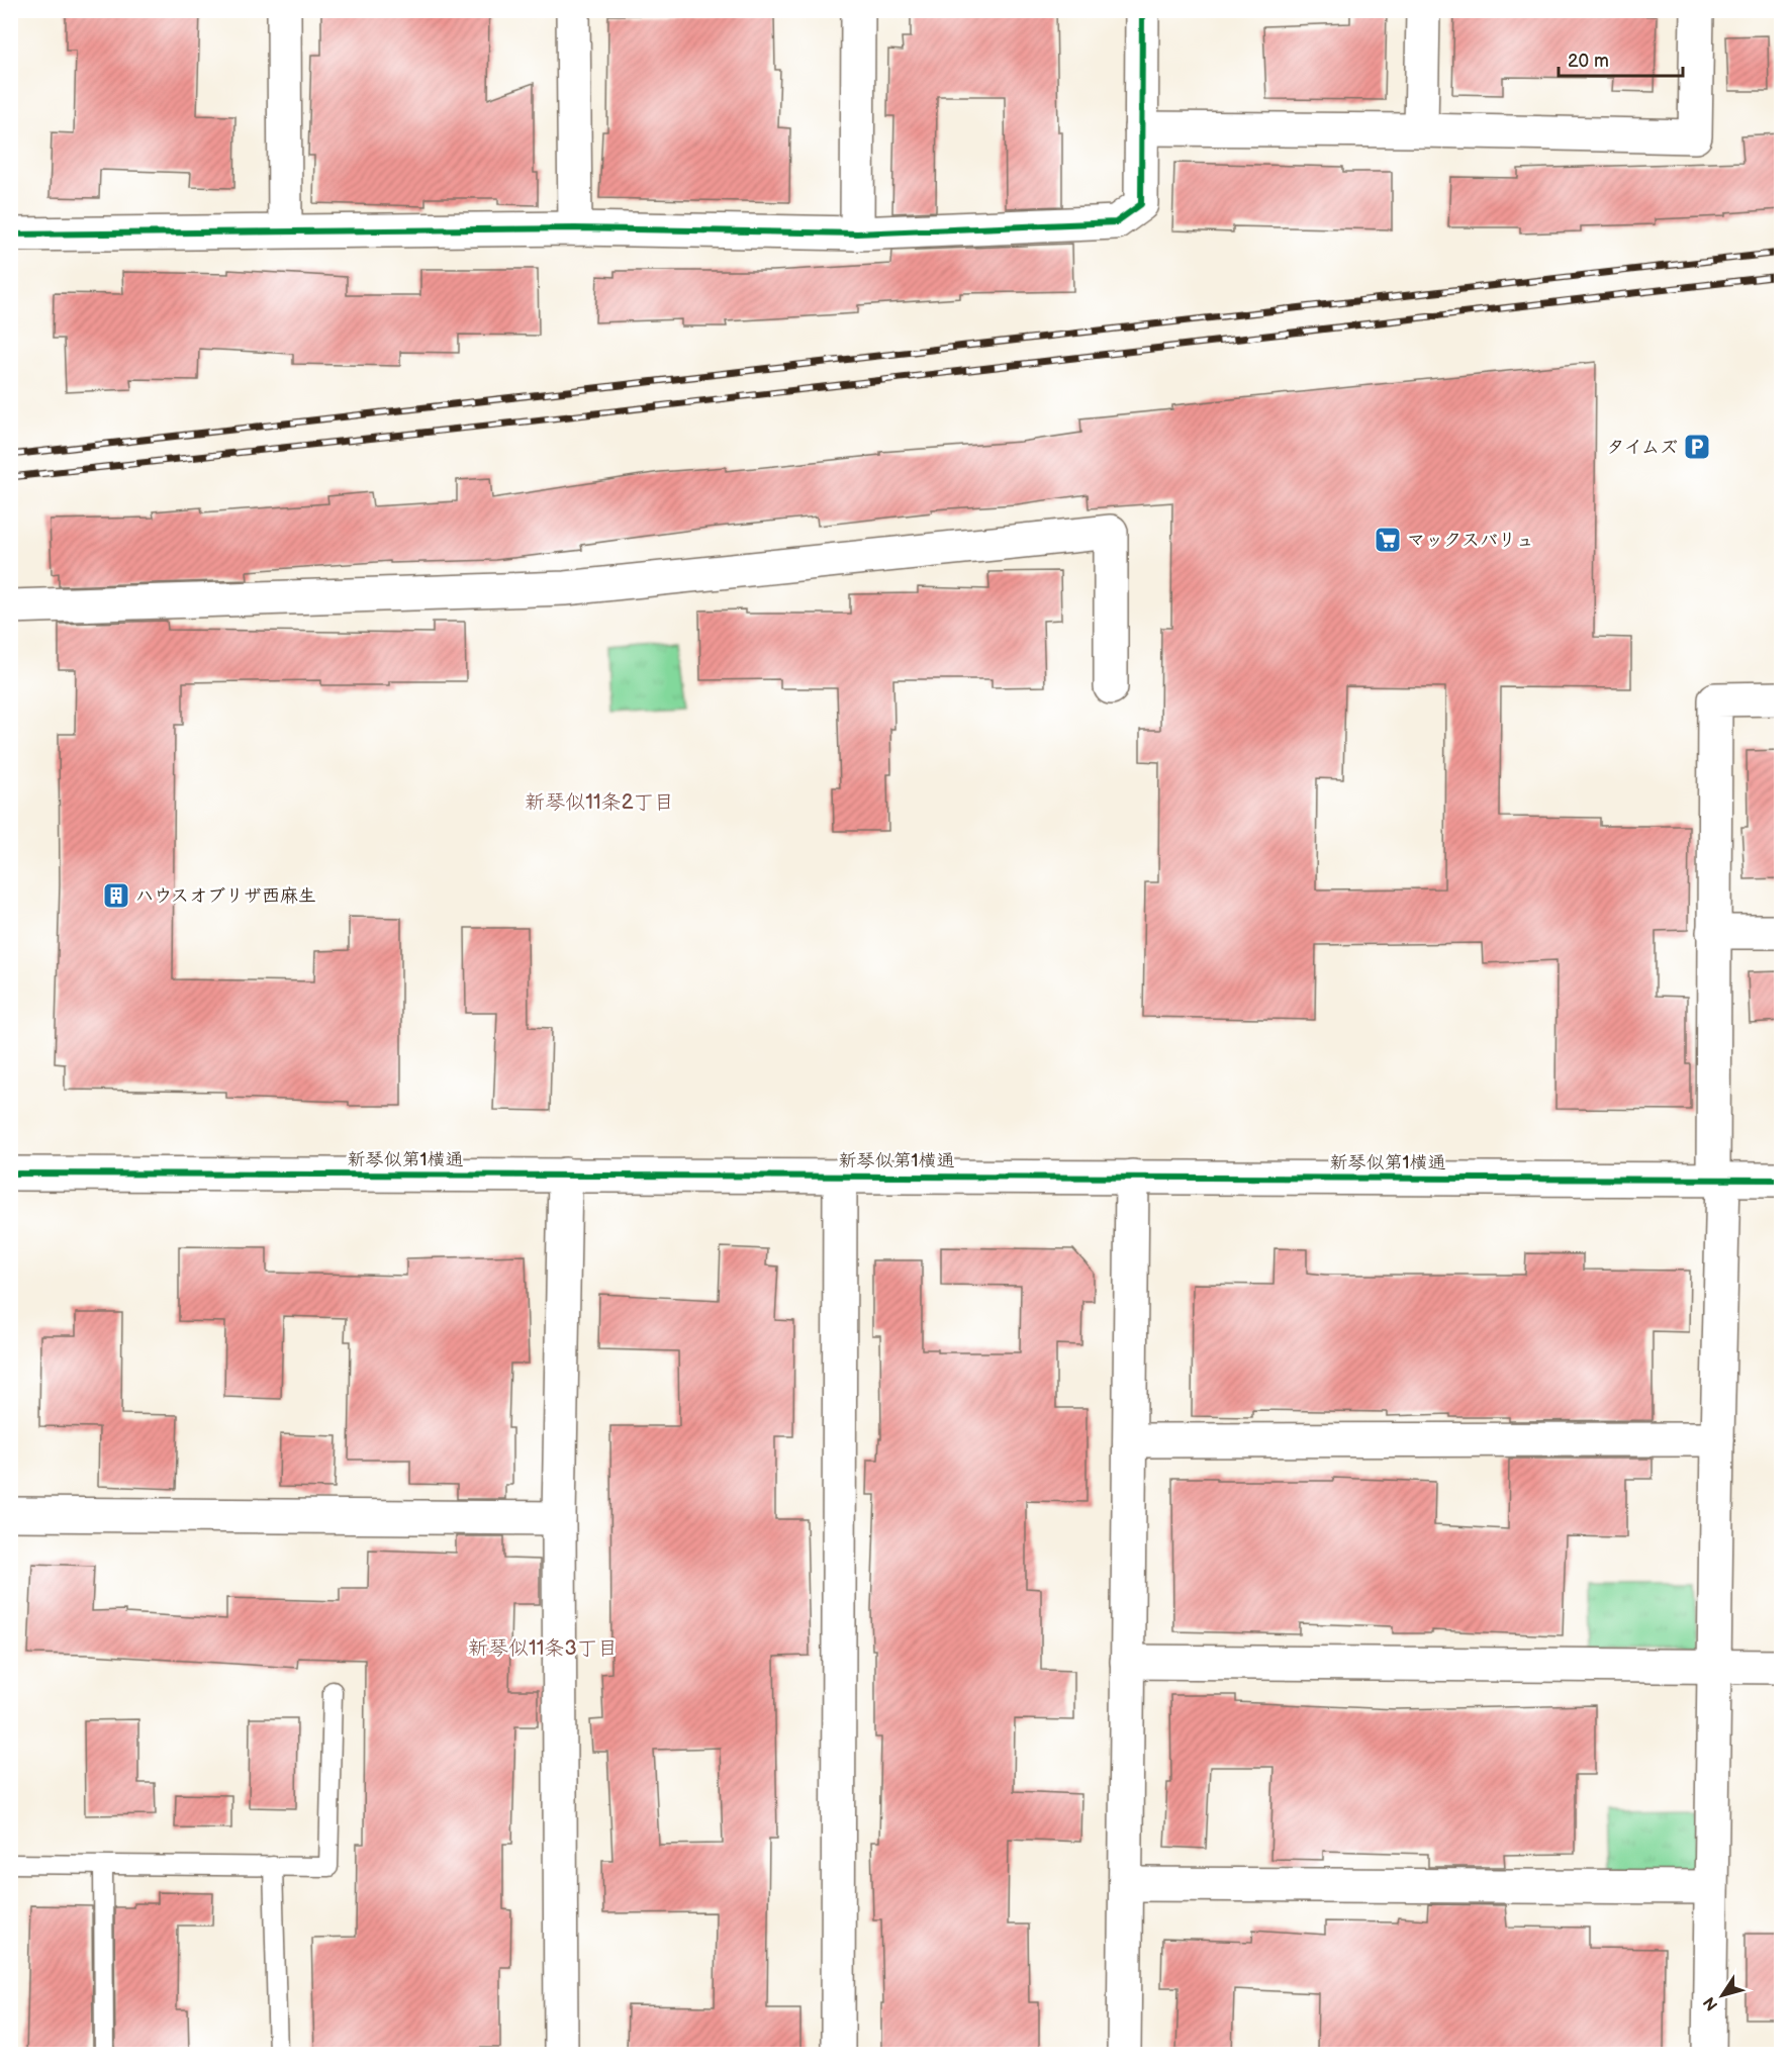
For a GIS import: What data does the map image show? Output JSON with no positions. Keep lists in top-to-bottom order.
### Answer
{
  "streets": {
    "street": ["新琴似第1横通"]
  },
  "districts": ["新琴似11条2丁目", "新琴似11条3丁目"],
  "places": {
    "parking": ["タイムズ"],
    "supermarket": ["マックスバリュ"],
    "building": ["ハウスオブリザ西麻生"]
  },
  "scale_bar": "20 m",
  "north": "bottom left"
}
